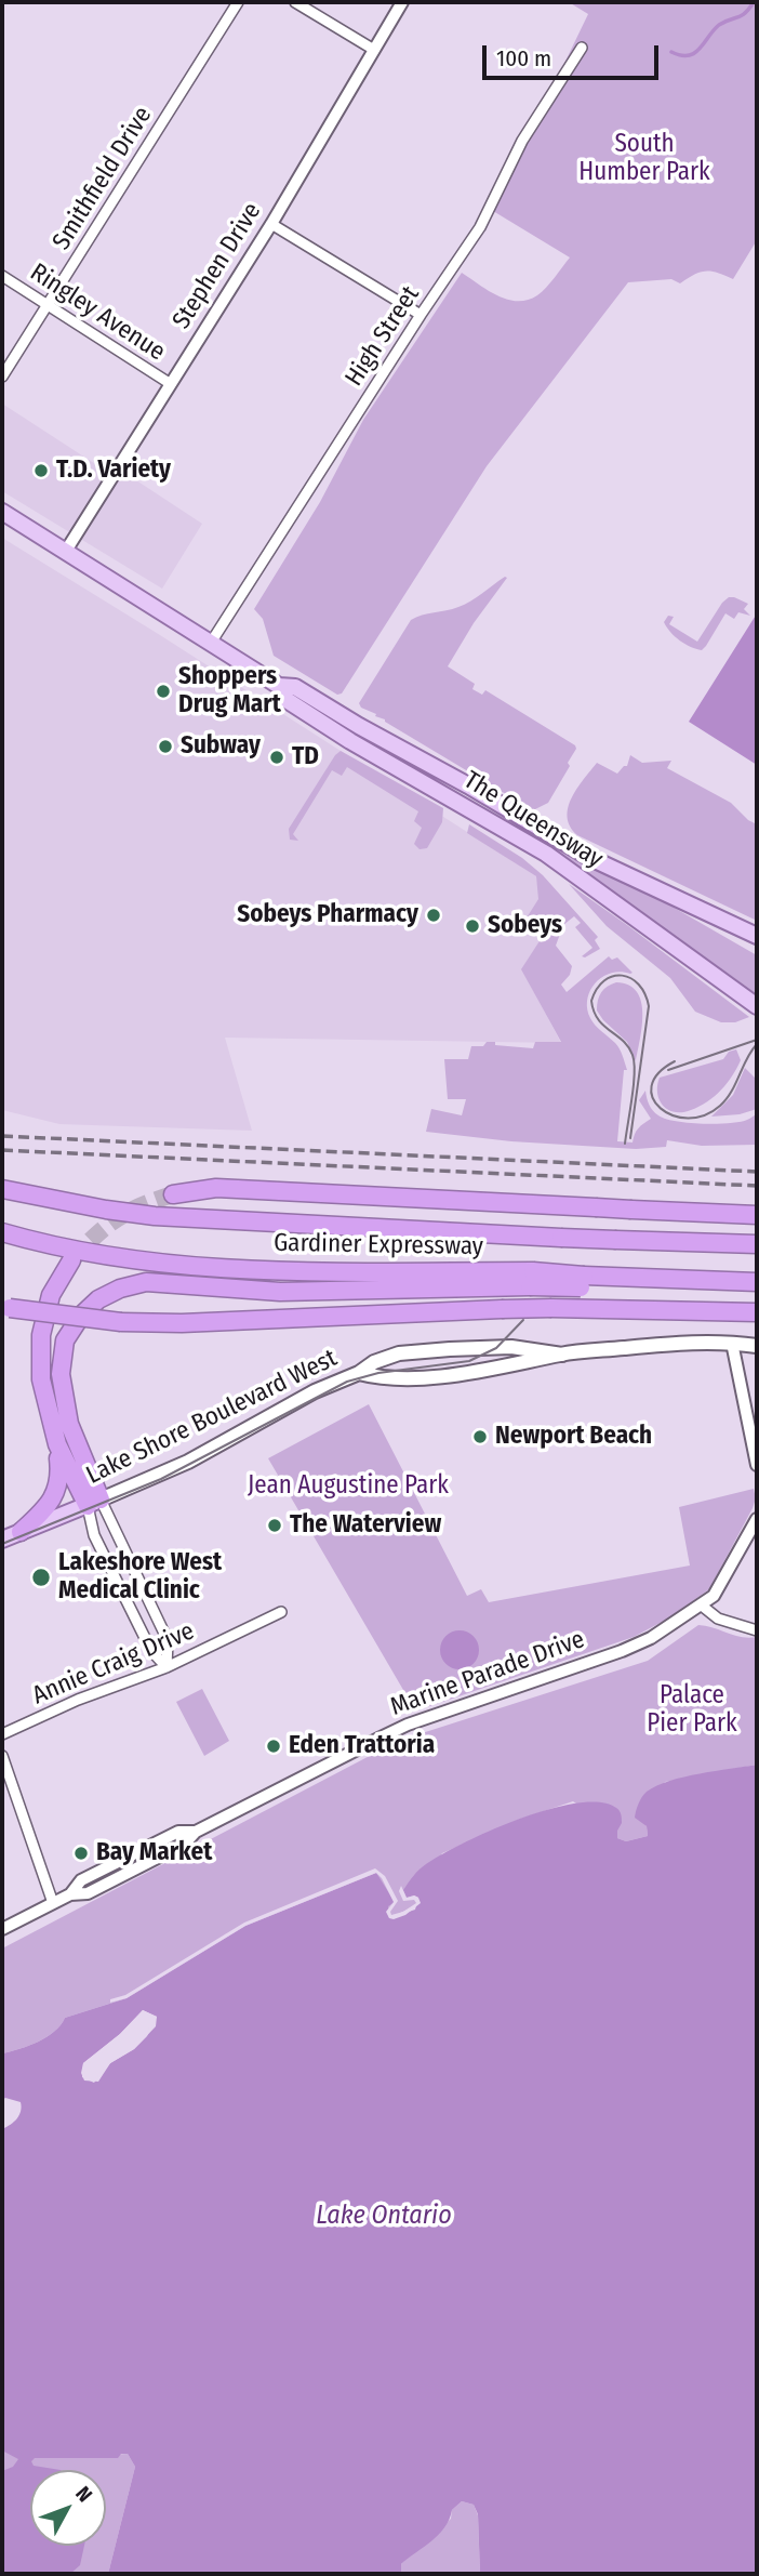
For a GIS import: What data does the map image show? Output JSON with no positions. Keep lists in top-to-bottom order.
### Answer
{
  "streets": {
    "highway": ["Gardiner Expressway"],
    "main road": ["The Queensway", "Lake Shore Boulevard West"],
    "street": [
      "Smithfield Drive",
      "Stephen Drive",
      "Ringley Avenue",
      "High Street",
      "Annie Craig Drive",
      "Marine Parade Drive"
    ]
  },
  "crossings": [
    ["Smithfield Drive", "Ringley Avenue"],
    ["Stephen Drive", "Ringley Avenue"],
    ["Stephen Drive", "The Queensway"],
    ["High Street", "The Queensway"]
  ],
  "water": ["Lake Ontario"],
  "parks": ["South Humber Park", "Jean Augustine Park", "Palace Pier Park"],
  "places": [
    "T.D. Variety",
    "Shoppers Drug Mart",
    "Subway",
    "TD",
    "Sobeys Pharmacy",
    "Sobeys",
    "Newport Beach",
    "The Waterview",
    "Lakeshore West Medical Clinic",
    "Eden Trattoria",
    "Bay Market"
  ],
  "scale_bar": "100 m",
  "north": "top right"
}
